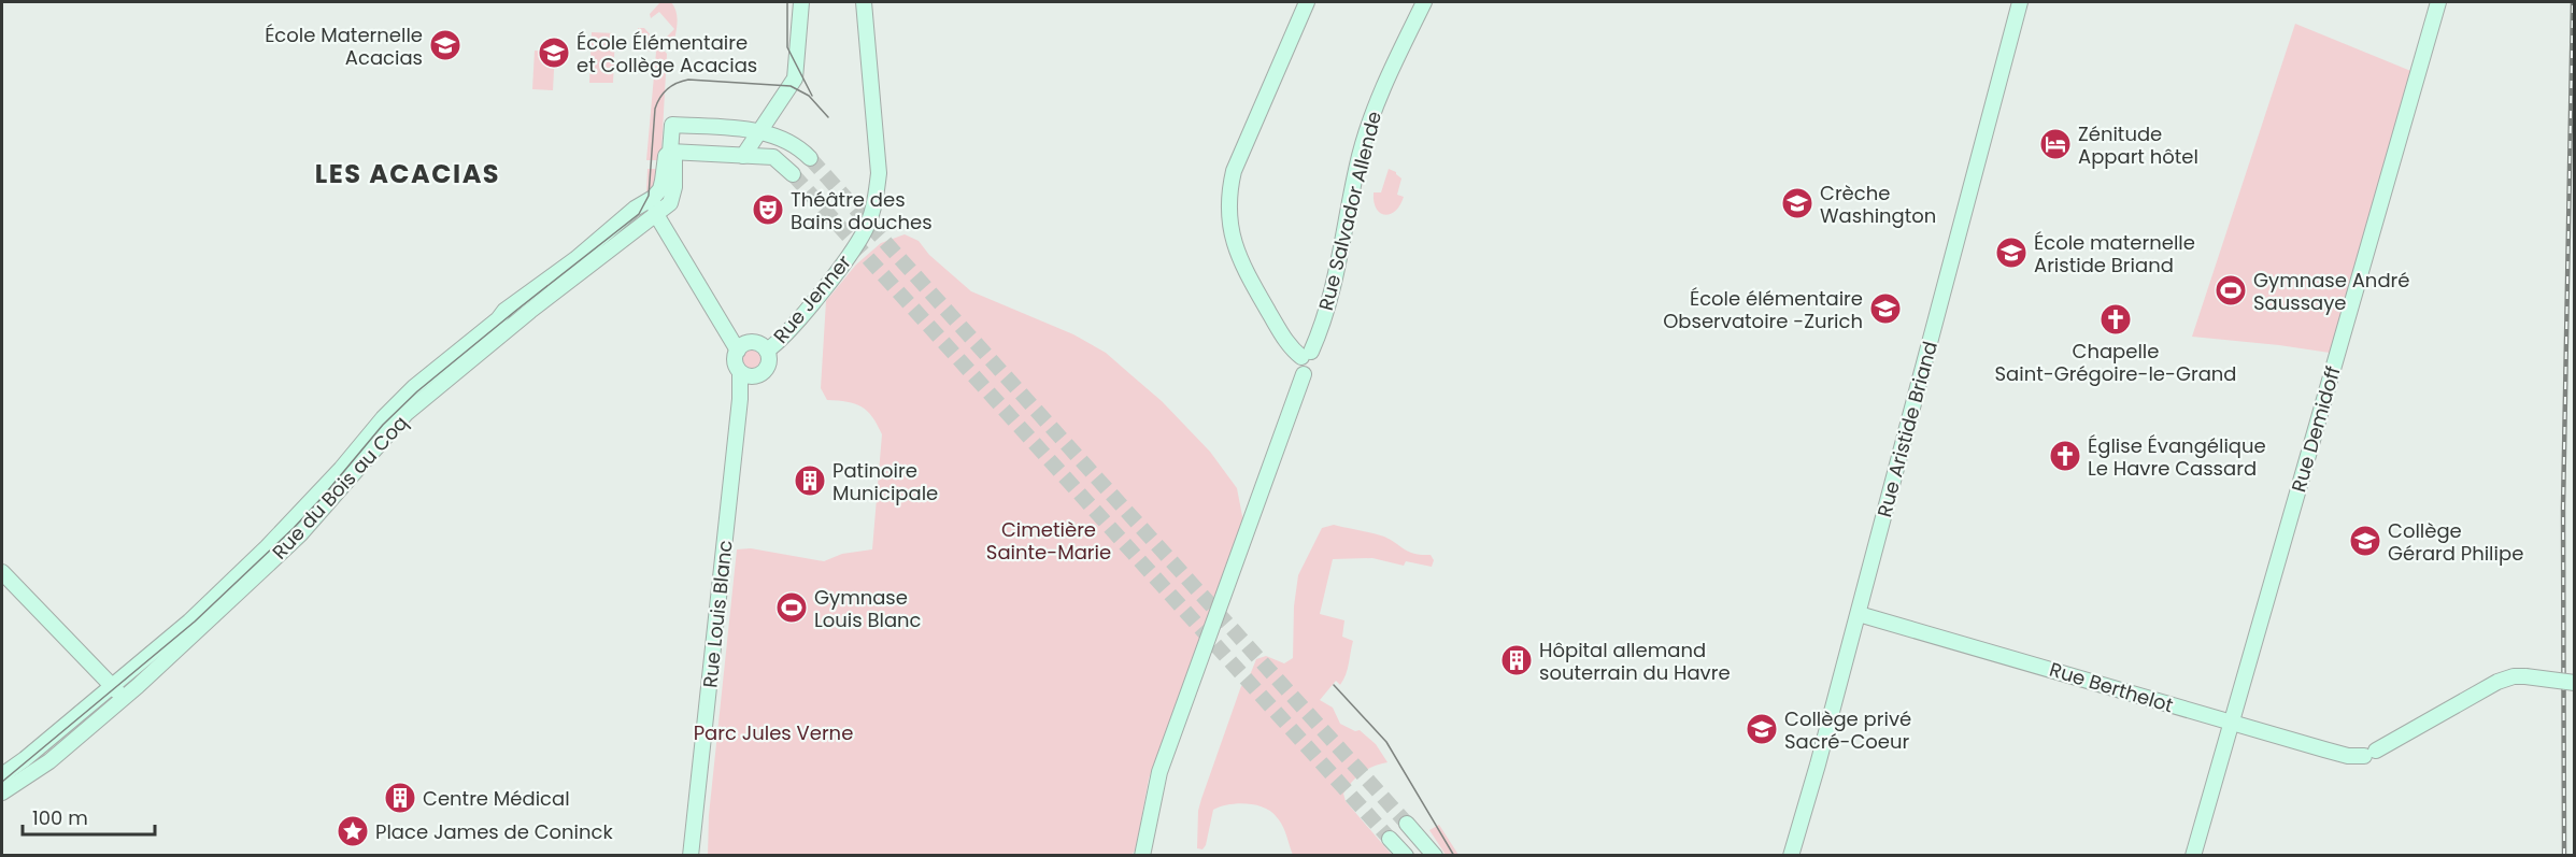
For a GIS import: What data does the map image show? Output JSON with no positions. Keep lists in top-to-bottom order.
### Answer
{
  "streets": {
    "main road": [
      "Rue Salvador Allende",
      "Rue Jenner",
      "Rue Aristide Briand",
      "Rue Demidoff",
      "Rue du Bois au Coq",
      "Rue Louis Blanc",
      "Rue Berthelot"
    ]
  },
  "crossings": [
    ["Rue Jenner", "Rue Louis Blanc"],
    ["Rue Aristide Briand", "Rue Berthelot"],
    ["Rue Demidoff", "Rue Berthelot"]
  ],
  "districts": ["LES ACACIAS"],
  "parks": ["Cimetière Sainte-Marie", "Parc Jules Verne"],
  "places": {
    "school or university": [
      "École Maternelle Acacias",
      "École Élémentaire et Collège Acacias",
      "Crèche Washington",
      "École maternelle Aristide Briand",
      "École élémentaire Observatoire -Zurich",
      "Collège Gérard Philipe",
      "Collège privé Sacré-Coeur"
    ],
    "hotel": ["Zénitude Appart hôtel"],
    "theatre": ["Théâtre des Bains douches"],
    "sports": ["Gymnase André Saussaye", "Gymnase Louis Blanc"],
    "church": ["Chapelle Saint-Grégoire-le-Grand", "Église Évangélique Le Havre Cassard"],
    "building": ["Patinoire Municipale", "Hôpital allemand souterrain du Havre", "Centre Médical"],
    "place": ["Place James de Coninck"]
  },
  "scale_bar": "100 m"
}
